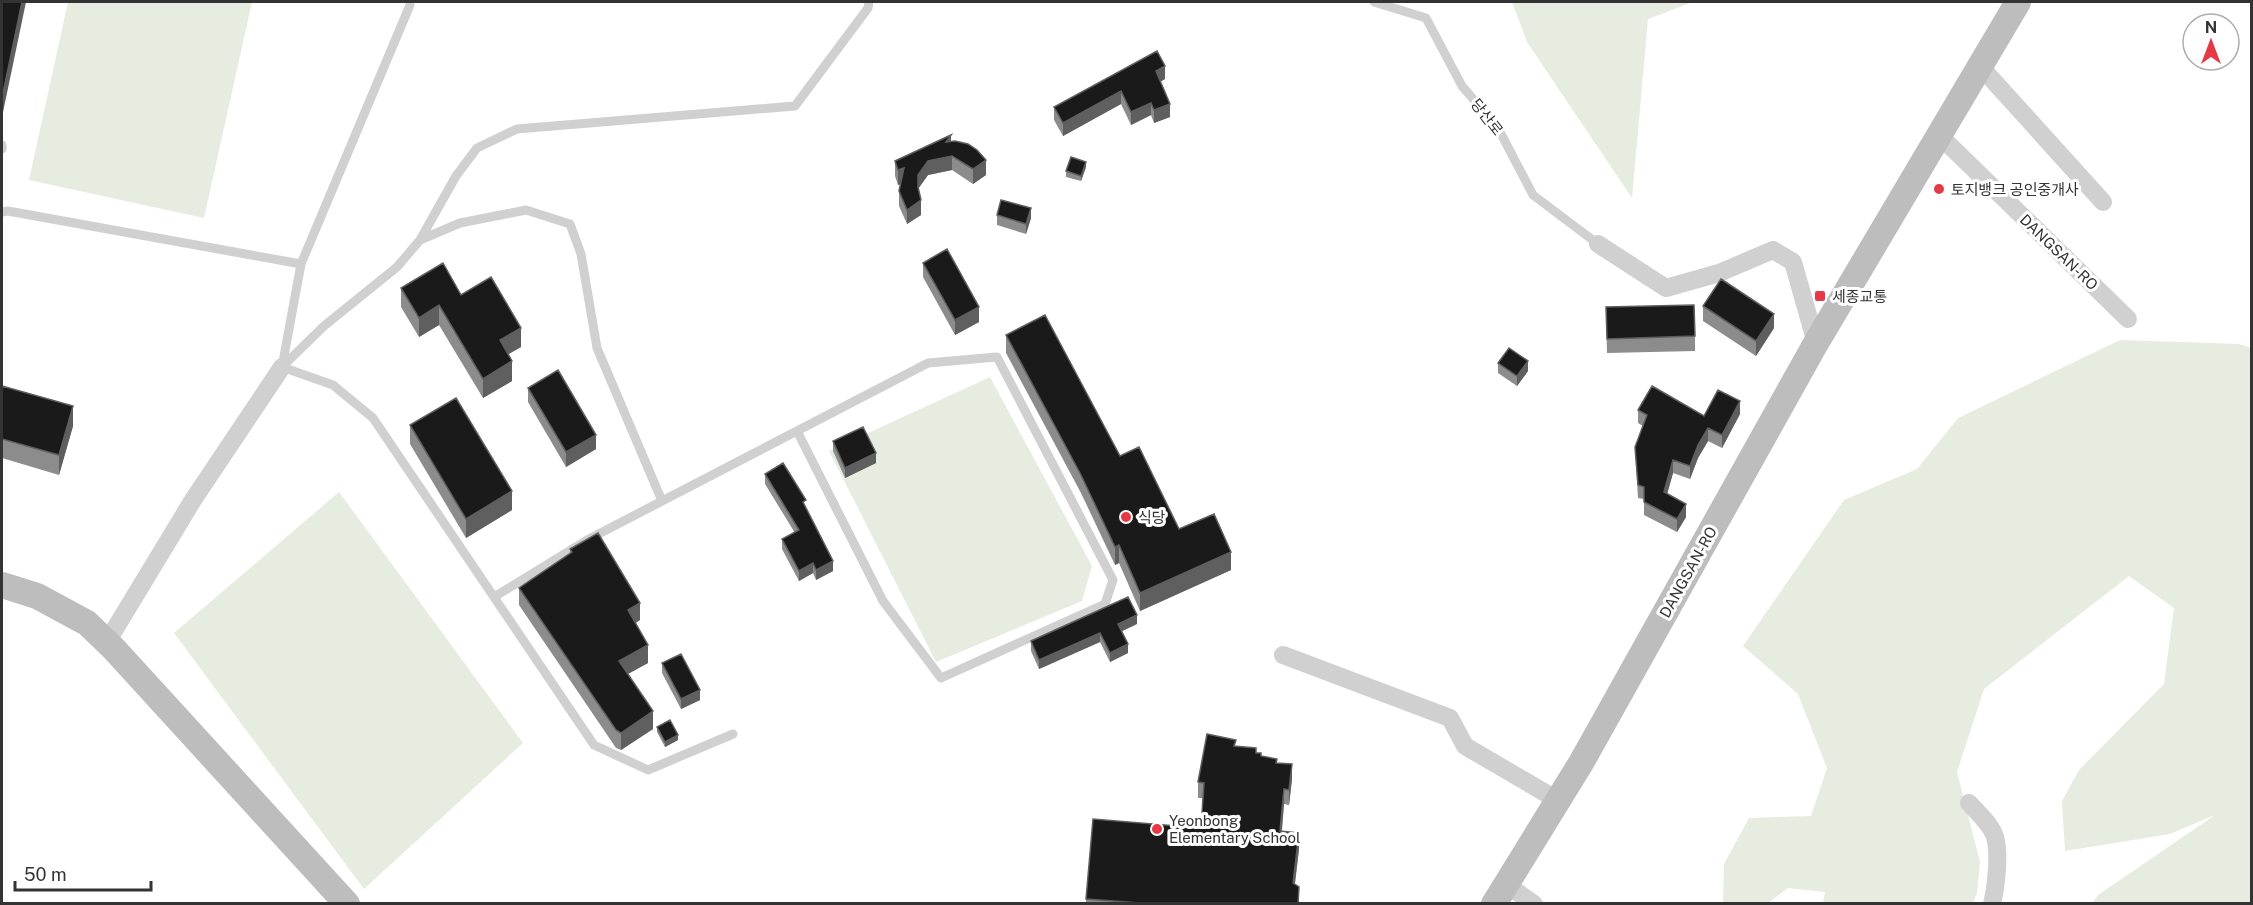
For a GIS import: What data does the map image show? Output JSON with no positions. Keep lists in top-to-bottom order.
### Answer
{
  "streets": {
    "main road": ["DANGSAN-RO"],
    "lane": ["당산로"]
  },
  "places": {
    "other": ["토지뱅크 공인중개사", "식당", "Yeonbong Elementary School"],
    "transit": ["세종교통"]
  },
  "scale_bar": "50 m",
  "north": "top"
}
